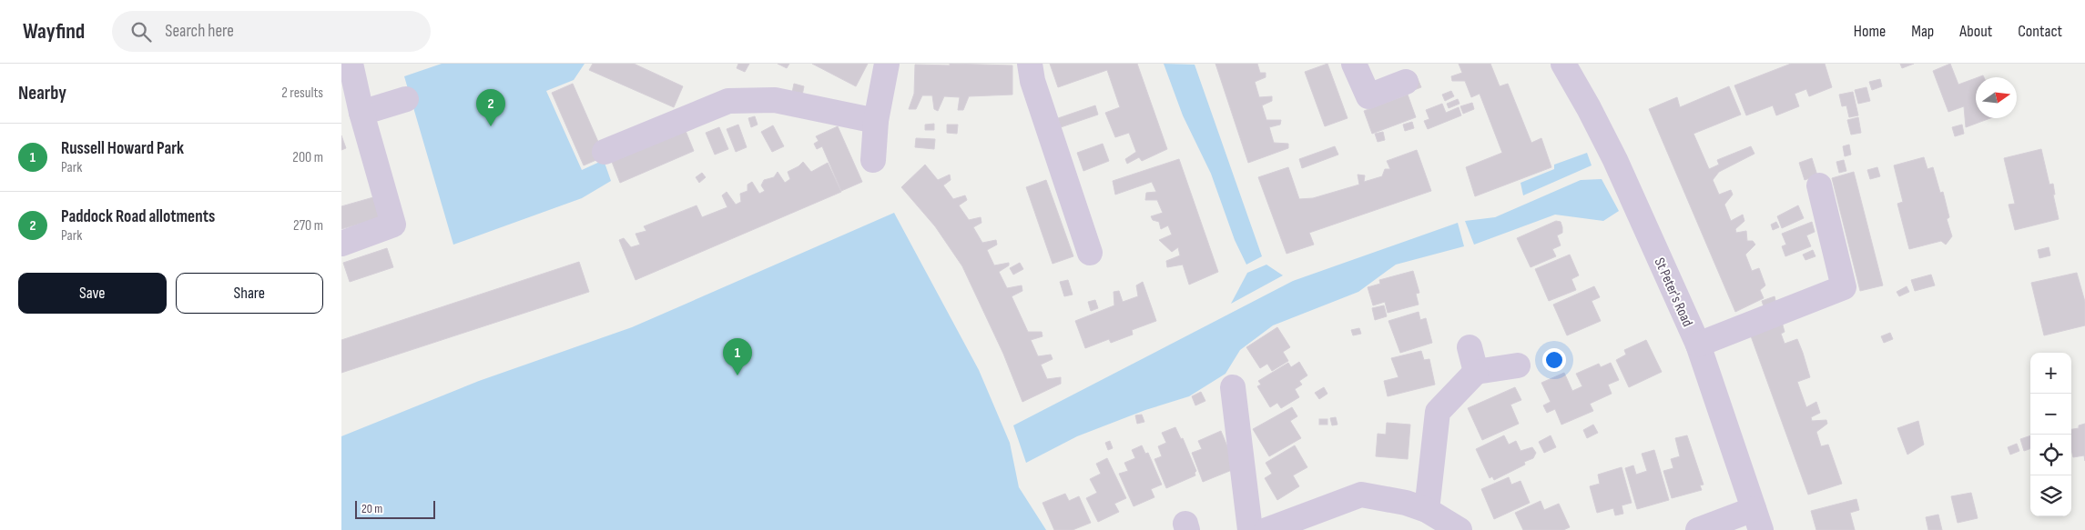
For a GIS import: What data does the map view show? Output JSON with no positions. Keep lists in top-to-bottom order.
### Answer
{
  "streets": {
    "street": ["St Peter's Road"]
  },
  "scale_bar": "20 m",
  "north": "right",
  "page": {
    "header": "Wayfind",
    "search": "Search here",
    "nav": [
      "Home",
      "Map",
      "About",
      "Contact"
    ],
    "heading": ["Nearby", "2 results"],
    "pins": ["2", "1"],
    "list": [
      {
        "mark": "1",
        "name": "Russell Howard Park",
        "note": "Park",
        "value": "200 m"
      },
      {
        "mark": "2",
        "name": "Paddock Road allotments",
        "note": "Park",
        "value": "270 m"
      }
    ],
    "buttons": ["Save", "Share"],
    "map_buttons": ["+", "−"],
    "scale": "20 m"
  }
}
